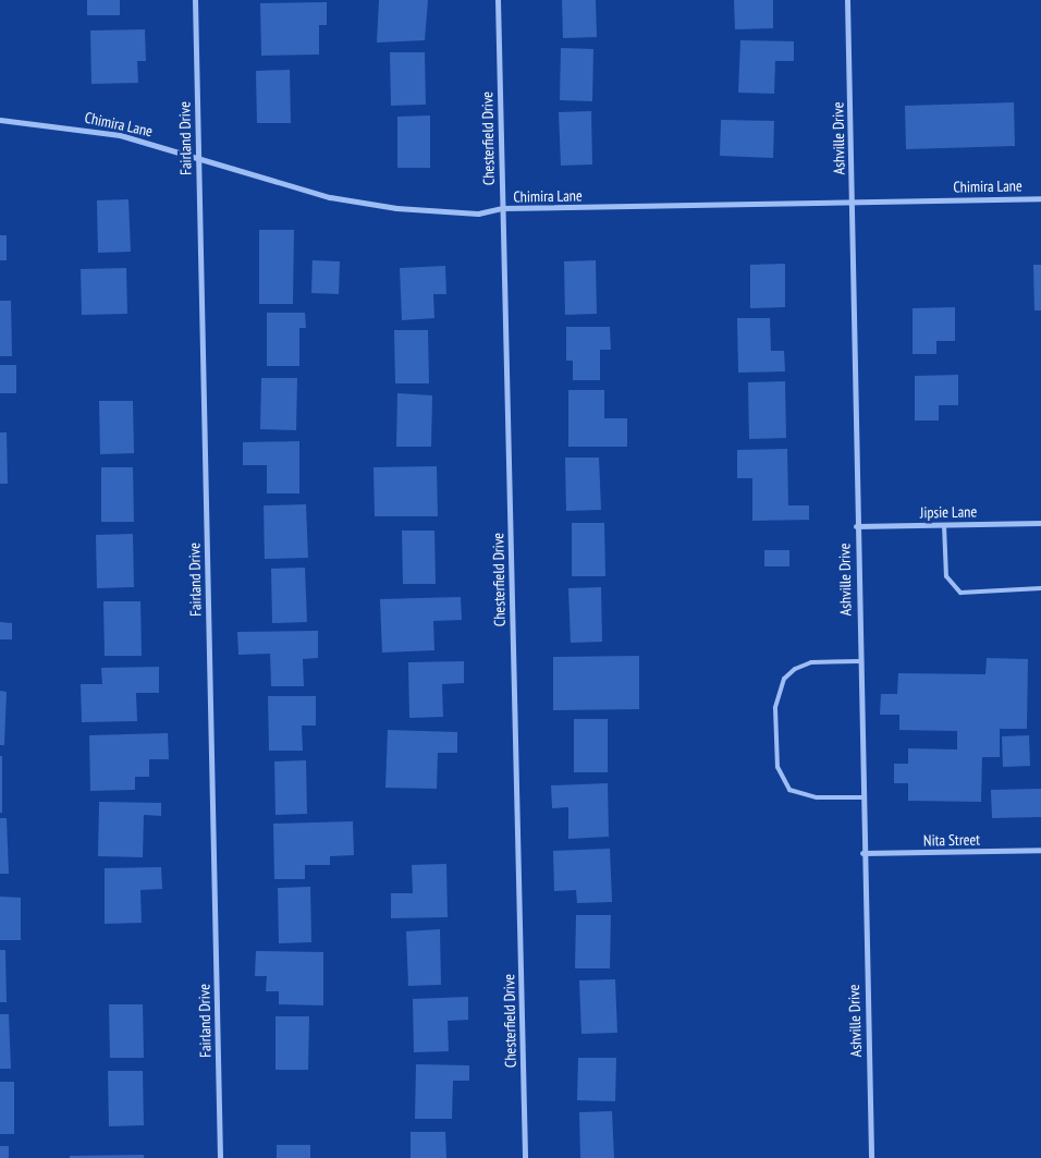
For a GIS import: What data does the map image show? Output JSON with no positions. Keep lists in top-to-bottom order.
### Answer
{
  "streets": {
    "street": [
      "Chimira Lane",
      "Fairland Drive",
      "Chesterfield Drive",
      "Ashville Drive",
      "Jipsie Lane",
      "Nita Street"
    ]
  },
  "crossings": [
    ["Chimira Lane", "Fairland Drive"],
    ["Chimira Lane", "Chesterfield Drive"],
    ["Chimira Lane", "Ashville Drive"],
    ["Ashville Drive", "Jipsie Lane"],
    ["Ashville Drive", "Nita Street"]
  ]
}
